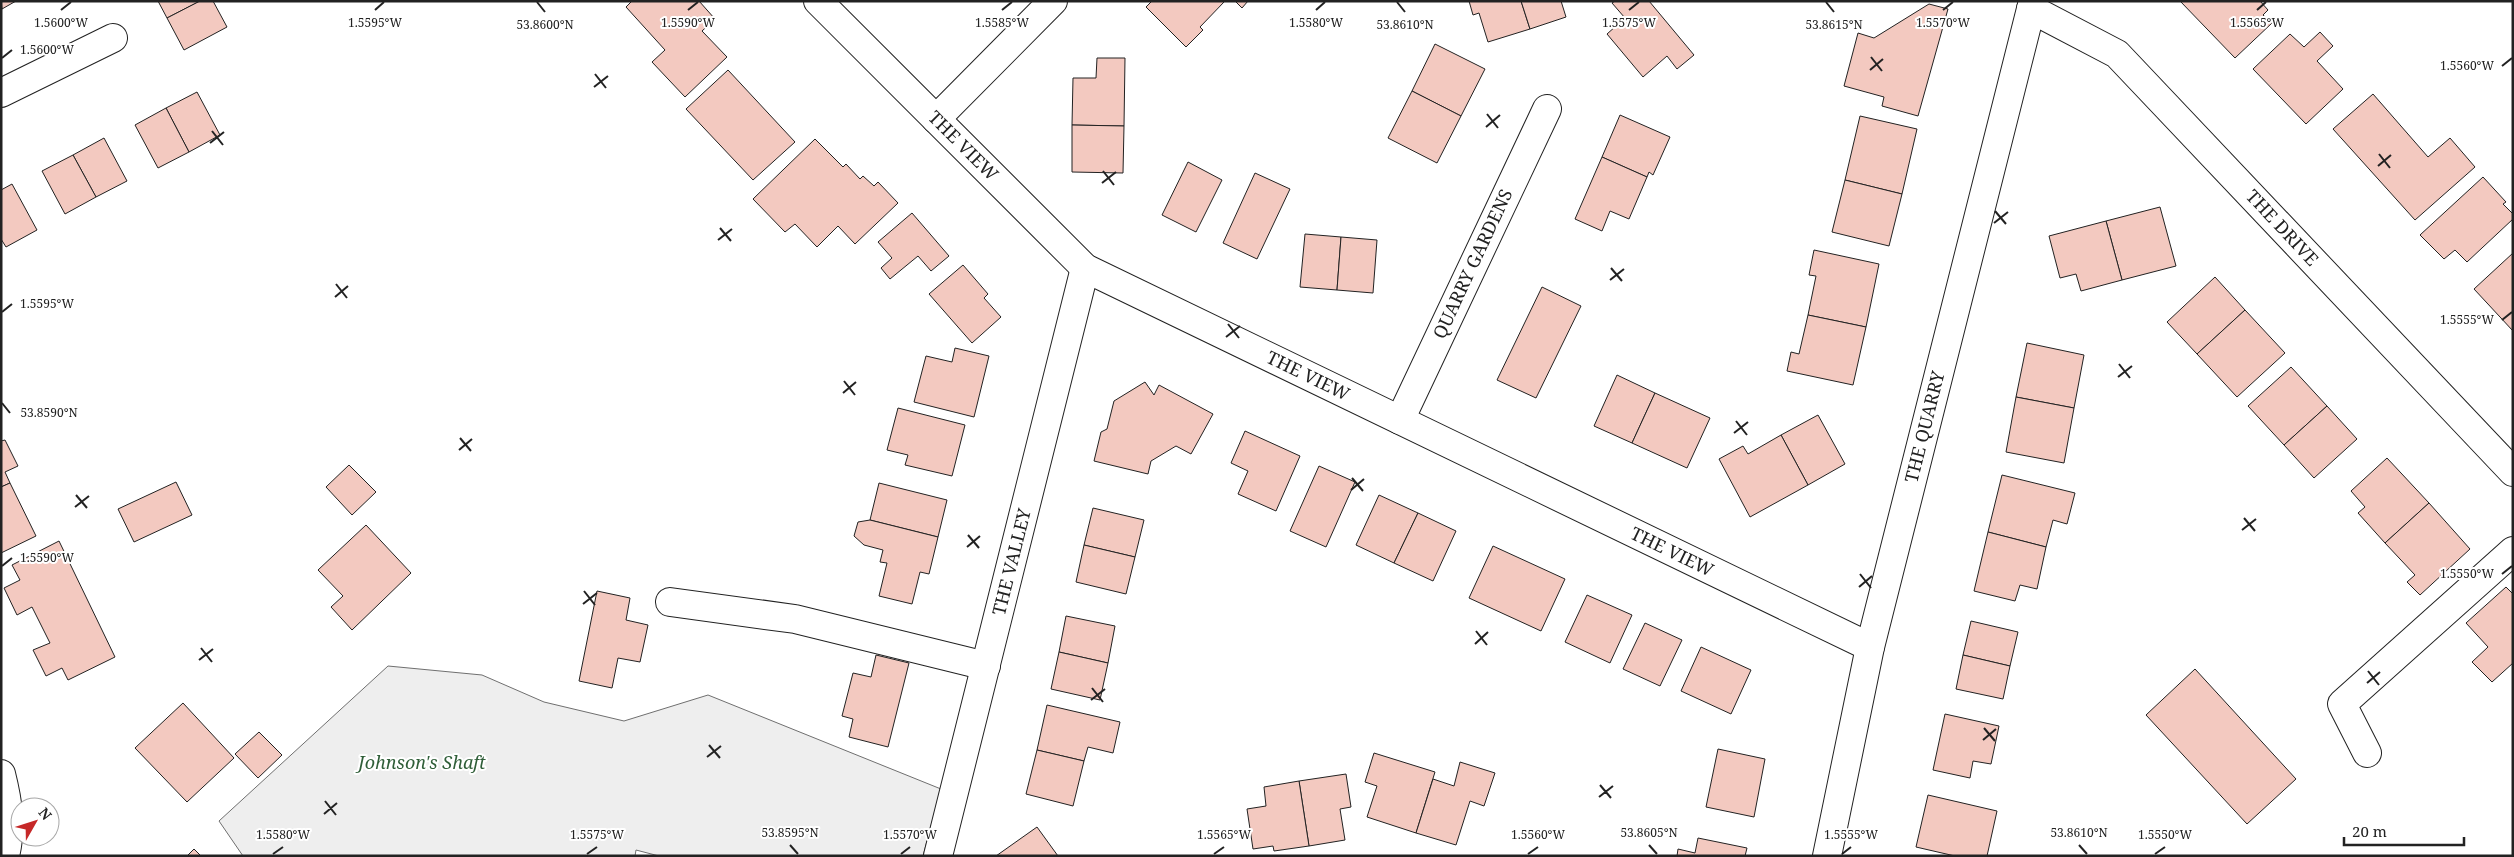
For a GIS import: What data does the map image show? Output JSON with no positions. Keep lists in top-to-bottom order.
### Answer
{
  "streets": {
    "street": [
      "THE VIEW",
      "THE DRIVE",
      "QUARRY GARDENS",
      "THE QUARRY",
      "THE VALLEY"
    ]
  },
  "crossings": [
    ["THE VIEW", "QUARRY GARDENS"],
    ["THE VIEW", "THE QUARRY"],
    ["THE VIEW", "THE VALLEY"],
    ["THE DRIVE", "THE QUARRY"]
  ],
  "parks": ["Johnson's Shaft"],
  "scale_bar": "20 m",
  "north": "top right",
  "coordinates": [
    "1.5600°W",
    "1.5595°W",
    "1.5590°W",
    "1.5585°W",
    "1.5580°W",
    "1.5575°W",
    "1.5570°W",
    "1.5565°W",
    "53.8600°N",
    "53.8610°N",
    "53.8615°N",
    "1.5560°W",
    "1.5555°W",
    "53.8590°N",
    "1.5550°W",
    "53.8595°N",
    "53.8605°N"
  ]
}
